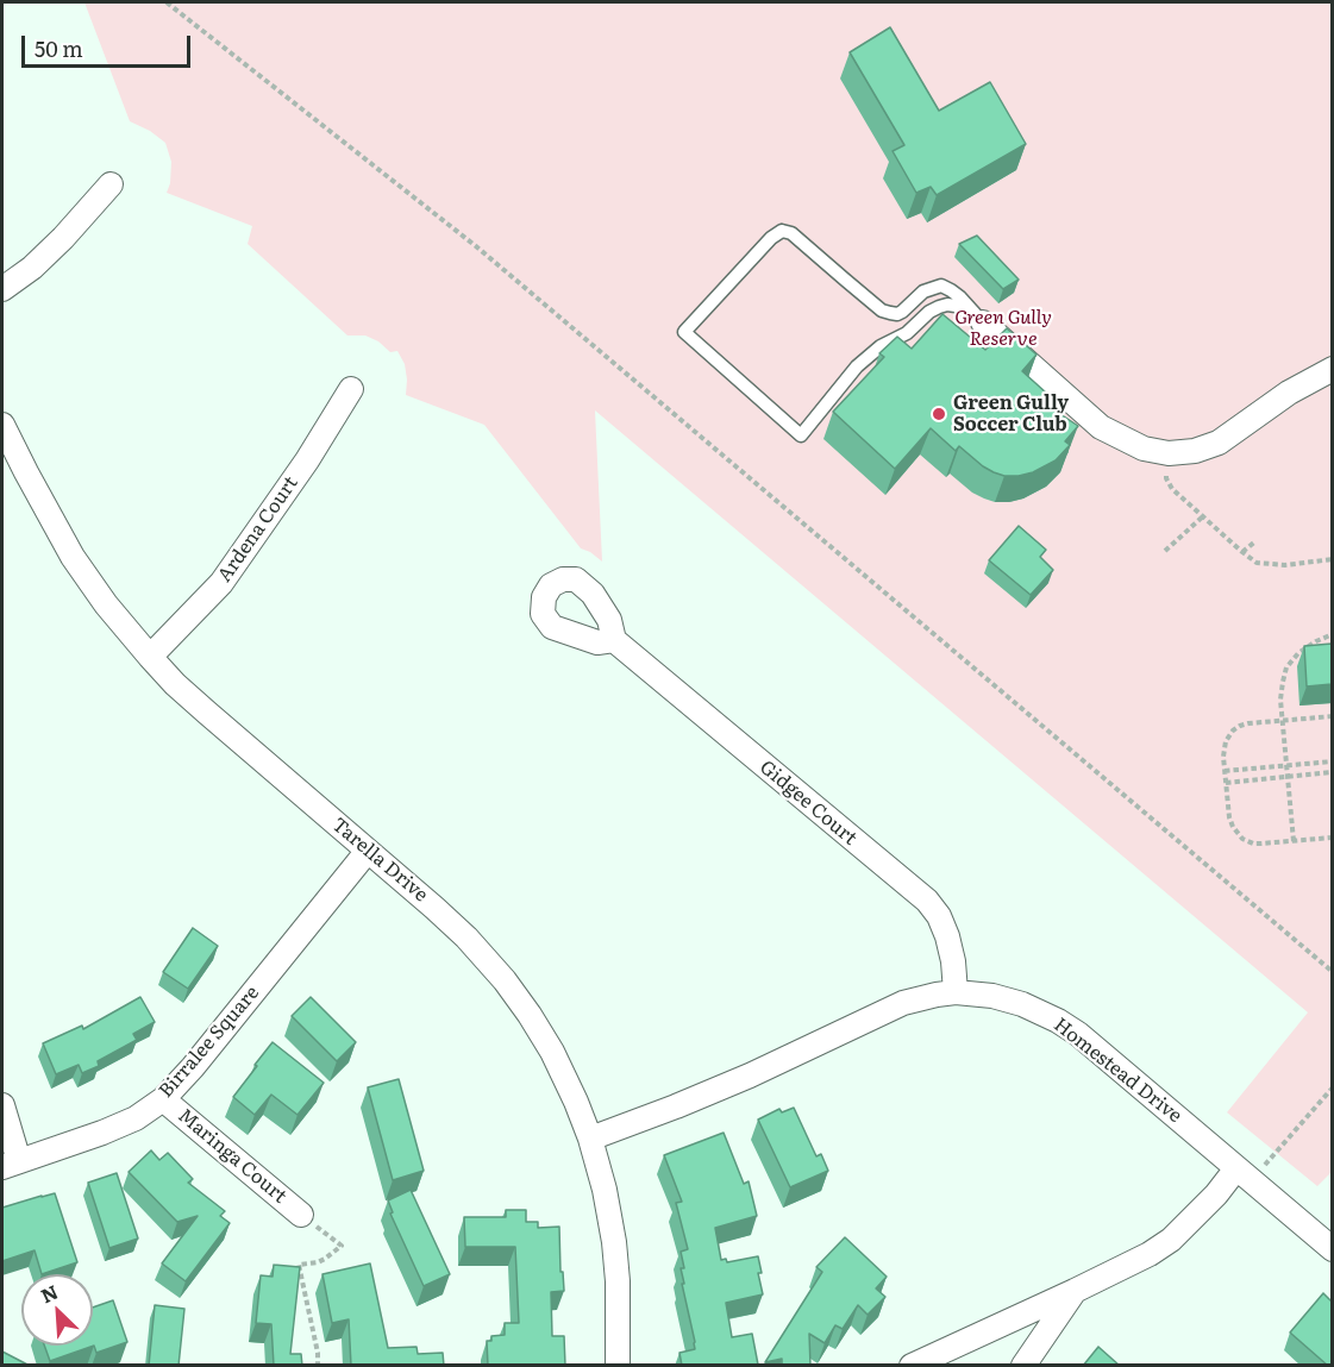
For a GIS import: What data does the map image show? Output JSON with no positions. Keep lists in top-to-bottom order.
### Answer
{
  "streets": {
    "street": [
      "Ardena Court",
      "Gidgee Court",
      "Tarella Drive",
      "Birralee Square",
      "Homestead Drive",
      "Maringa Court"
    ]
  },
  "crossings": [
    ["Ardena Court", "Tarella Drive"],
    ["Gidgee Court", "Homestead Drive"],
    ["Tarella Drive", "Birralee Square"],
    ["Tarella Drive", "Homestead Drive"],
    ["Birralee Square", "Maringa Court"]
  ],
  "parks": ["Green Gully Reserve"],
  "places": ["Green Gully Soccer Club"],
  "scale_bar": "50 m",
  "north": "top left"
}
